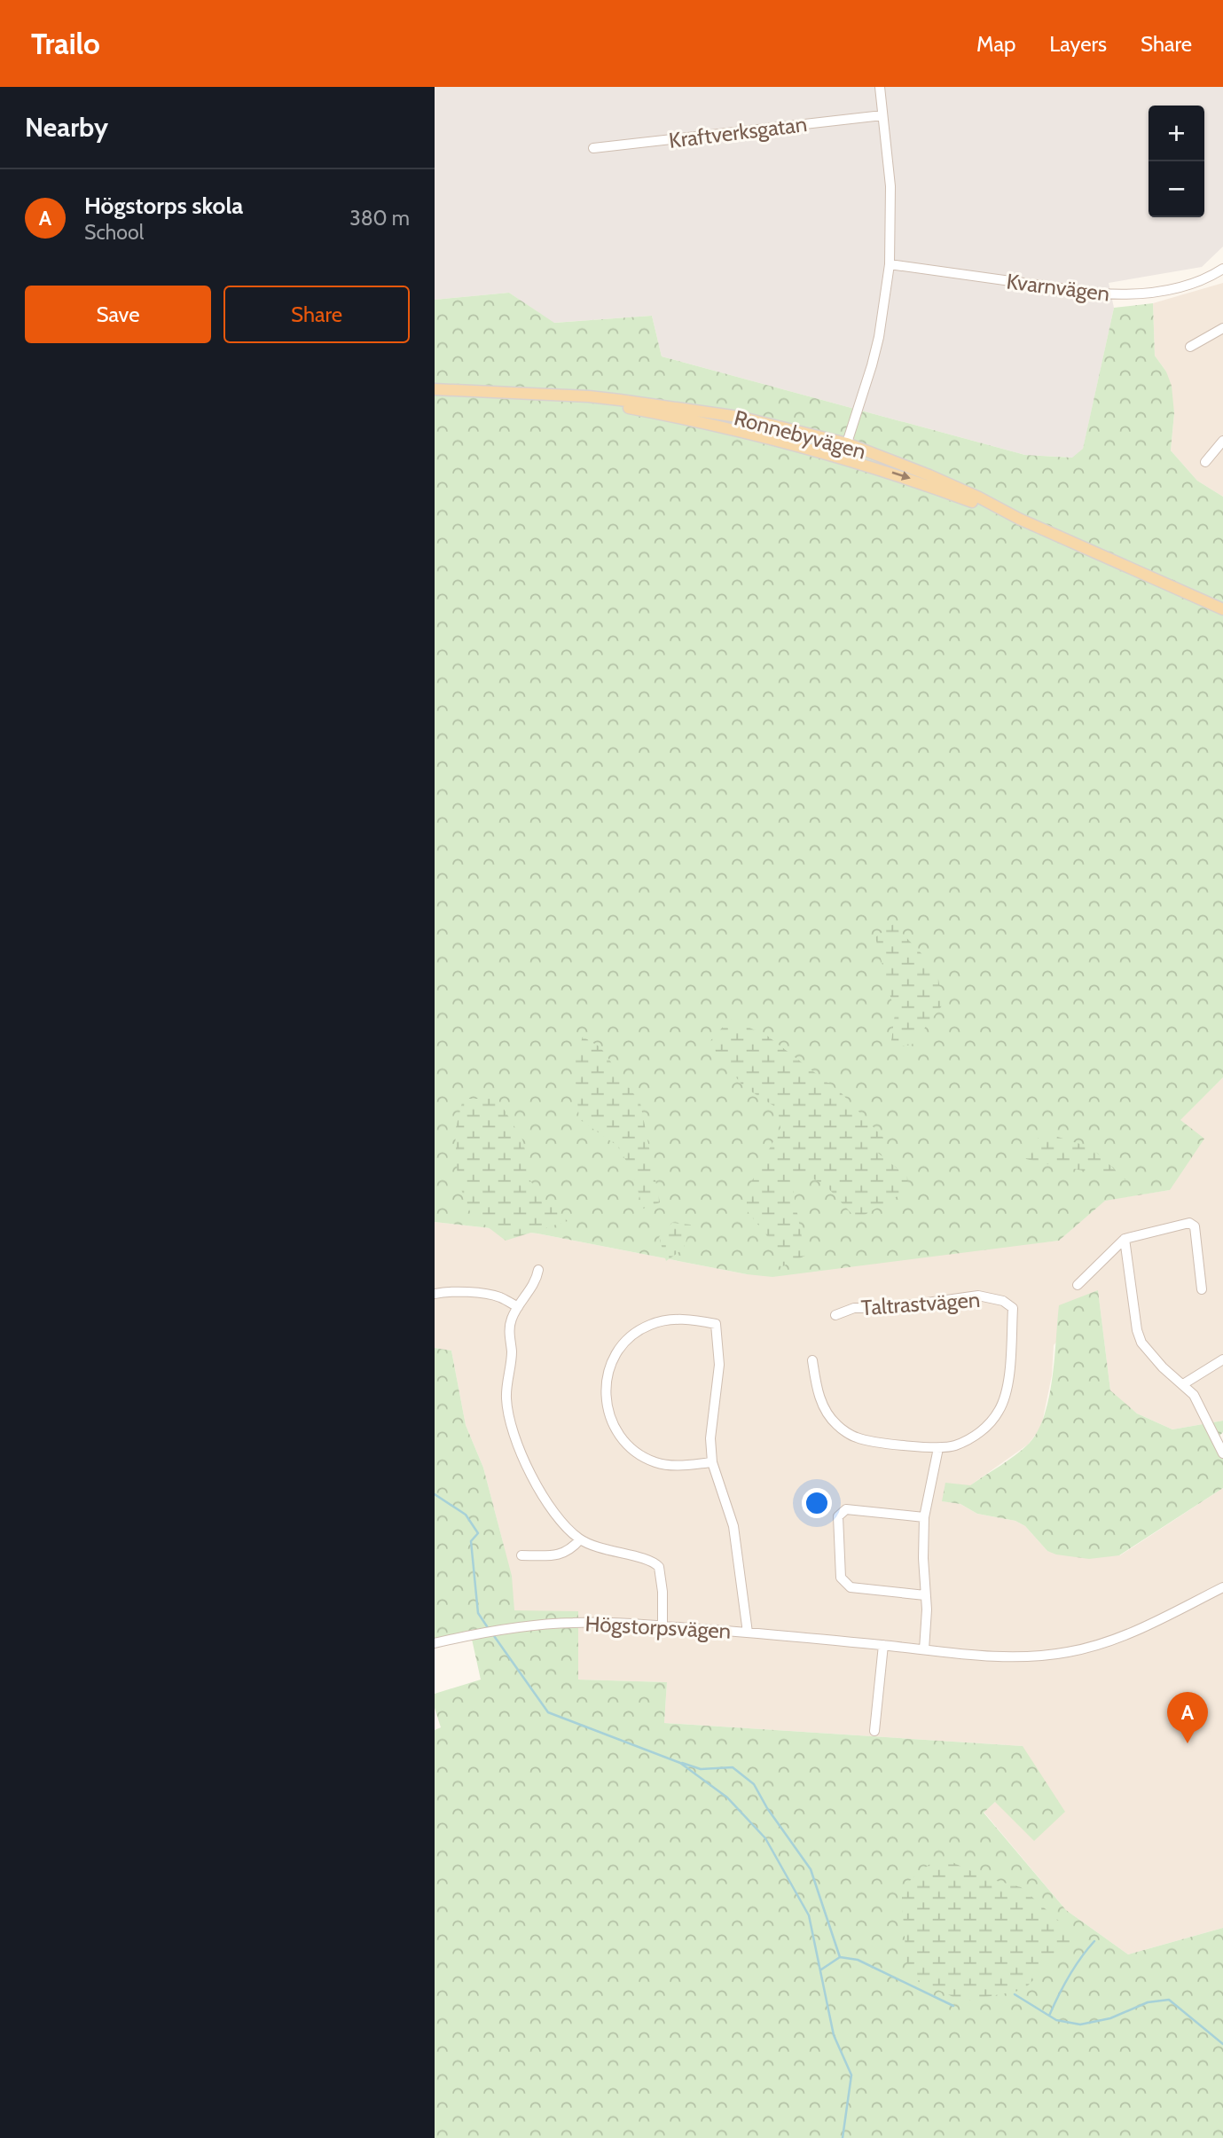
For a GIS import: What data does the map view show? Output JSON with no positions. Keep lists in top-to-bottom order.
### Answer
{
  "streets": {
    "main road": ["Ronnebyvägen"],
    "street": [
      "Kraftverksgatan",
      "Kvarnvägen",
      "Taltrastvägen",
      "Högstorpsvägen"
    ]
  },
  "page": {
    "header": "Trailo",
    "nav": ["Map", "Layers", "Share"],
    "heading": "Nearby",
    "map_buttons": ["+", "−"],
    "list": [
      {
        "mark": "A",
        "name": "Högstorps skola",
        "note": "School",
        "value": "380 m"
      }
    ],
    "buttons": ["Save", "Share"],
    "pins": "A"
  }
}
